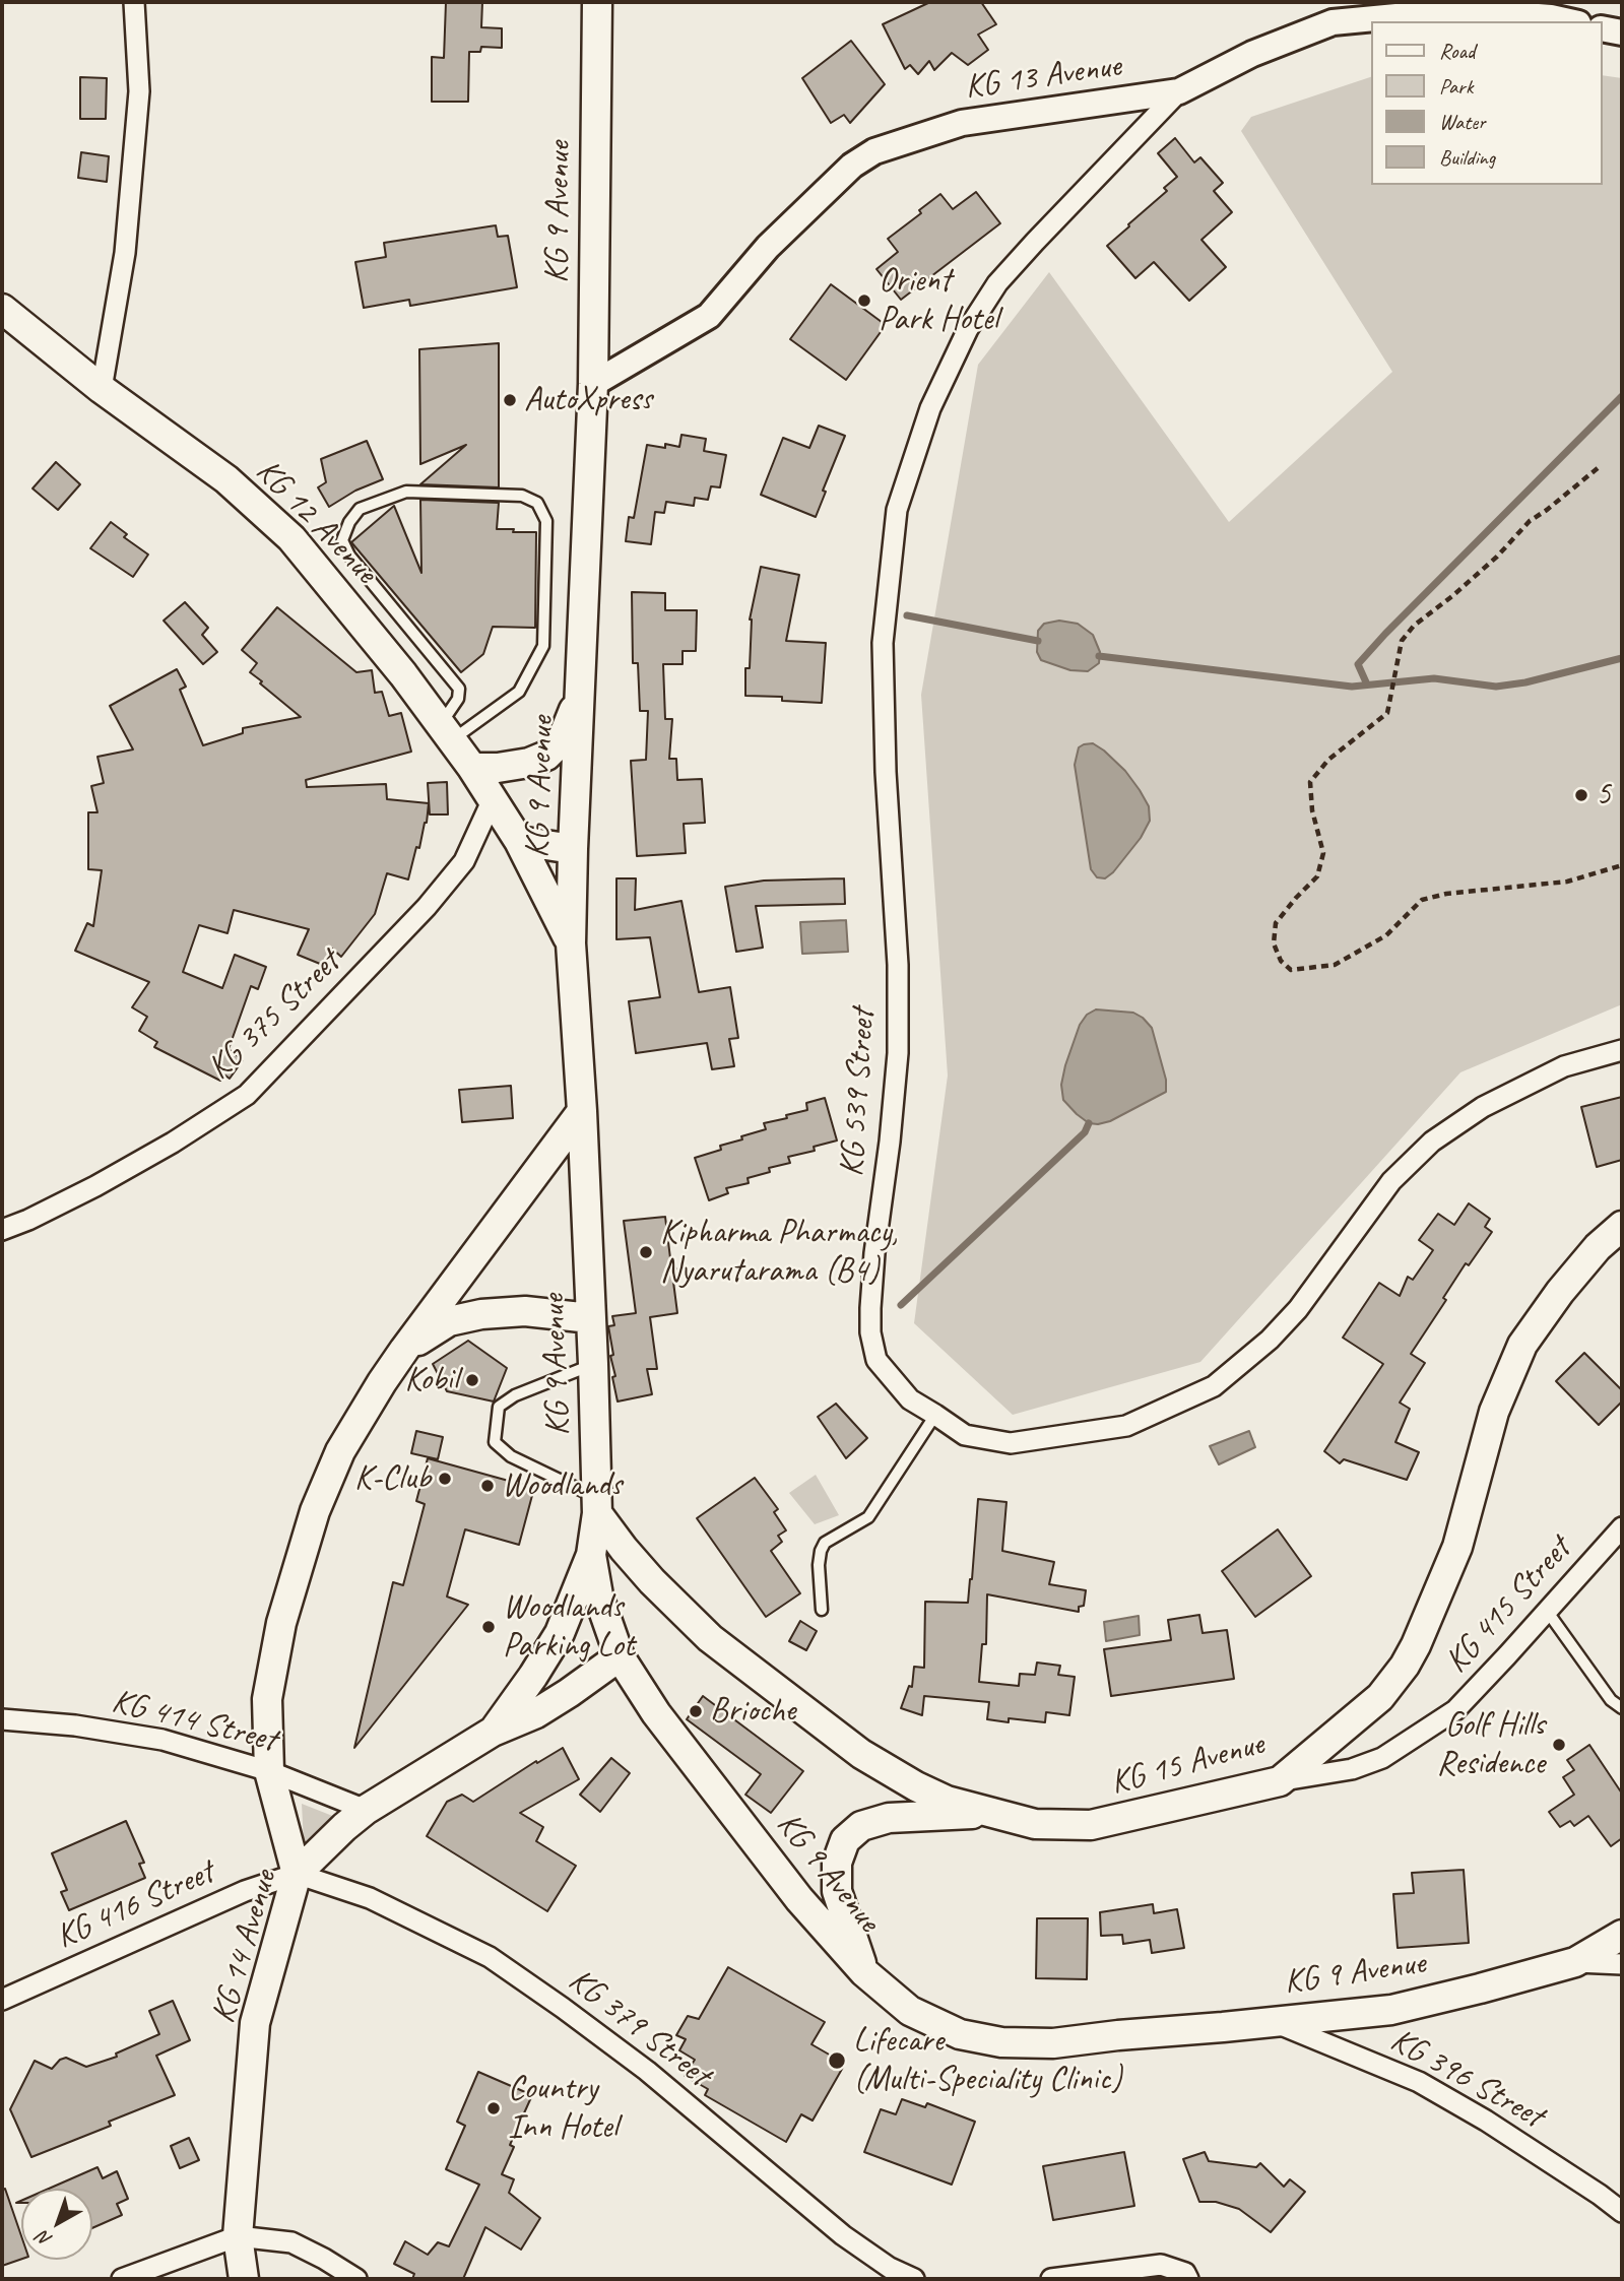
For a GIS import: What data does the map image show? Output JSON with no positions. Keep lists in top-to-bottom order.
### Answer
{
  "streets": {
    "main road": [
      "KG 9 Avenue",
      "KG 12 Avenue",
      "KG 15 Avenue",
      "KG 14 Avenue"
    ],
    "street": [
      "KG 13 Avenue",
      "KG 375 Street",
      "KG 539 Street",
      "KG 415 Street",
      "KG 414 Street",
      "KG 416 Street",
      "KG 379 Street",
      "KG 396 Street"
    ]
  },
  "crossings": [
    ["KG 13 Avenue", "KG 9 Avenue"],
    ["KG 13 Avenue", "KG 539 Street"],
    ["KG 9 Avenue", "KG 12 Avenue"],
    ["KG 9 Avenue", "KG 15 Avenue"],
    ["KG 9 Avenue", "KG 14 Avenue"],
    ["KG 9 Avenue", "KG 396 Street"],
    ["KG 12 Avenue", "KG 375 Street"],
    ["KG 415 Street", "KG 15 Avenue"],
    ["KG 414 Street", "KG 14 Avenue"],
    ["KG 416 Street", "KG 14 Avenue"],
    ["KG 416 Street", "KG 379 Street"],
    ["KG 14 Avenue", "KG 379 Street"]
  ],
  "places": [
    "Orient Park Hotel",
    "AutoXpress",
    "5",
    "Kipharma Pharmacy, Nyarutarama (B4)",
    "Kobil",
    "K-Club",
    "Woodlands",
    "Woodlands Parking Lot",
    "Brioche",
    "Golf Hills Residence",
    "Lifecare (Multi-Speciality Clinic)",
    "Country Inn Hotel"
  ],
  "legend": [
    "Road",
    "Park",
    "Water",
    "Building"
  ],
  "north": "bottom left"
}
